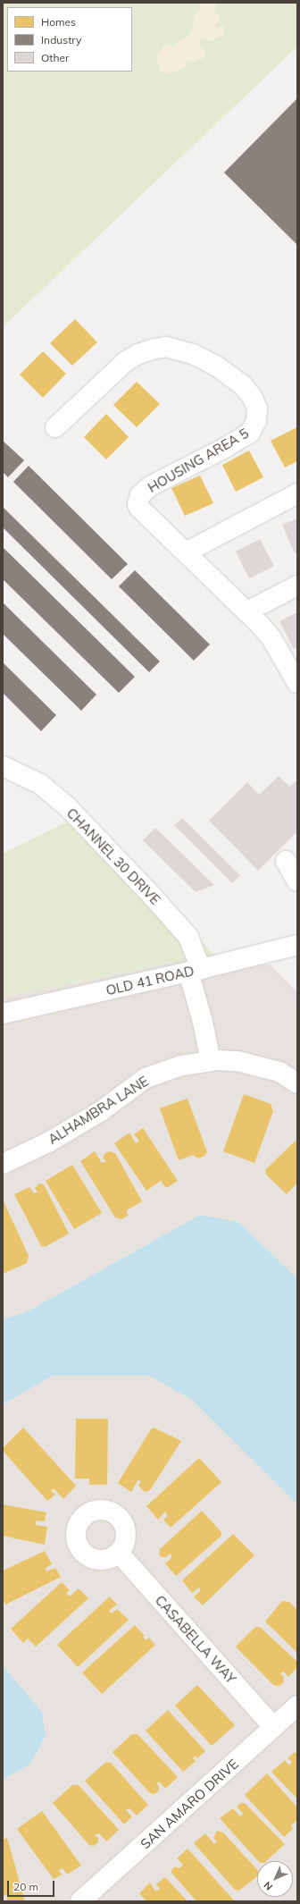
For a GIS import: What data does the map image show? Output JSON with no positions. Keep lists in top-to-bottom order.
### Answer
{
  "streets": {
    "street": [
      "HOUSING AREA 5",
      "CHANNEL 30 DRIVE",
      "OLD 41 ROAD",
      "ALHAMBRA LANE",
      "CASABELLA WAY",
      "SAN AMARO DRIVE"
    ]
  },
  "crossings": [
    ["CHANNEL 30 DRIVE", "OLD 41 ROAD"],
    ["CHANNEL 30 DRIVE", "ALHAMBRA LANE"],
    ["CASABELLA WAY", "SAN AMARO DRIVE"]
  ],
  "legend": ["Homes", "Industry", "Other"],
  "scale_bar": "20 m",
  "north": "bottom left"
}
